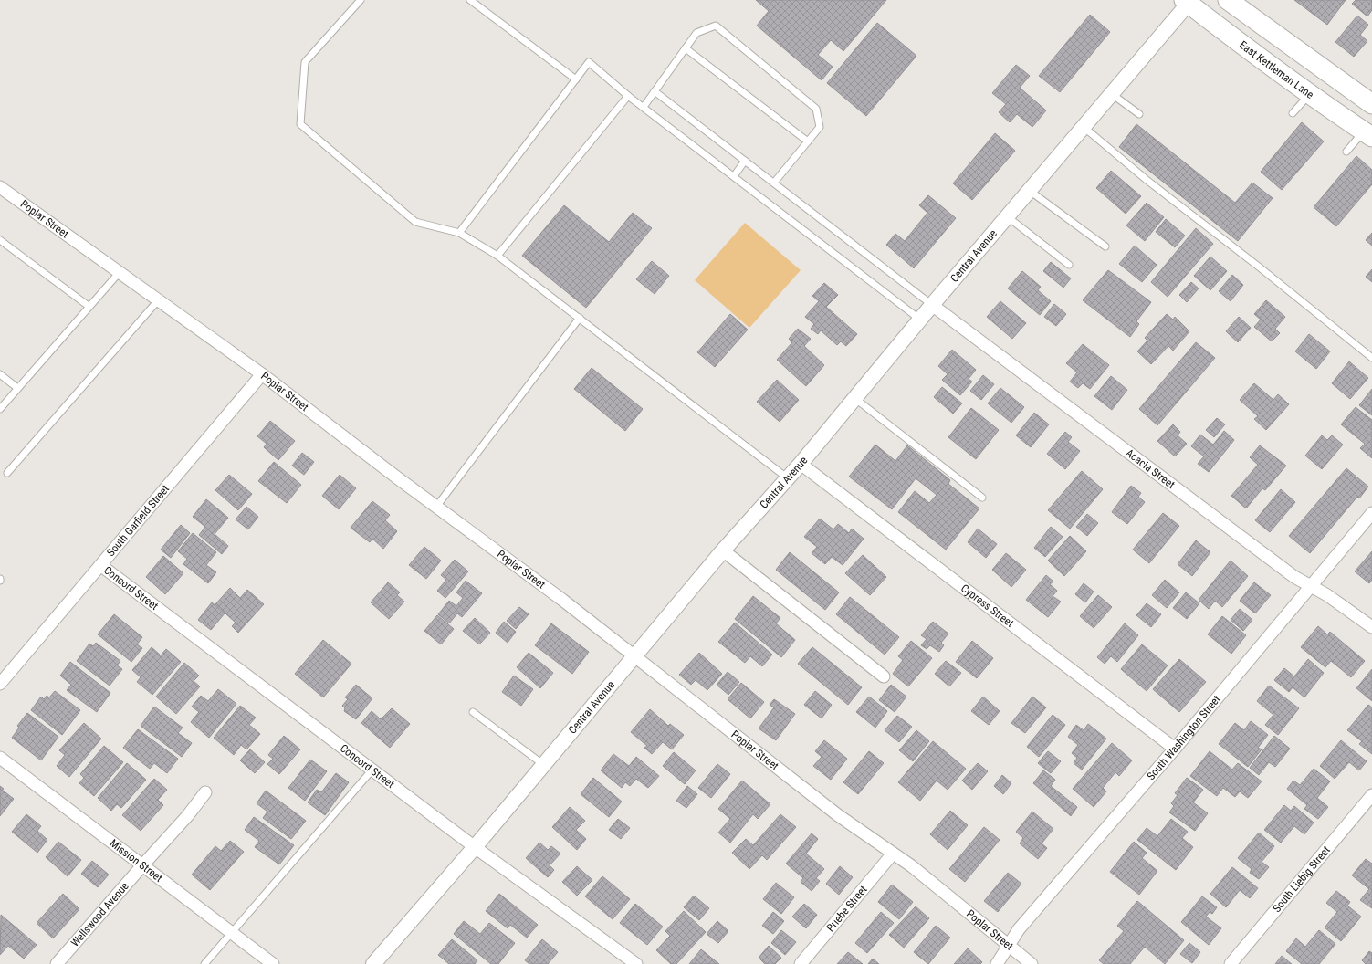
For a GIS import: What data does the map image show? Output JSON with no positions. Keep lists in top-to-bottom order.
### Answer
{
  "streets": {
    "main road": ["East Kettleman Lane"],
    "street": [
      "Poplar Street",
      "Central Avenue",
      "Acacia Street",
      "South Garfield Street",
      "Concord Street",
      "Cypress Street",
      "South Washington Street",
      "Mission Street",
      "South Liebig Street",
      "Priebe Street",
      "Wellswood Avenue"
    ]
  },
  "crossings": [
    ["East Kettleman Lane", "Central Avenue"],
    ["Poplar Street", "Central Avenue"],
    ["Poplar Street", "South Garfield Street"],
    ["Poplar Street", "South Washington Street"],
    ["Poplar Street", "Priebe Street"],
    ["Central Avenue", "Acacia Street"],
    ["Central Avenue", "Concord Street"],
    ["Central Avenue", "Cypress Street"],
    ["Acacia Street", "South Washington Street"],
    ["South Garfield Street", "Concord Street"],
    ["Cypress Street", "South Washington Street"],
    ["Mission Street", "Wellswood Avenue"]
  ]
}
